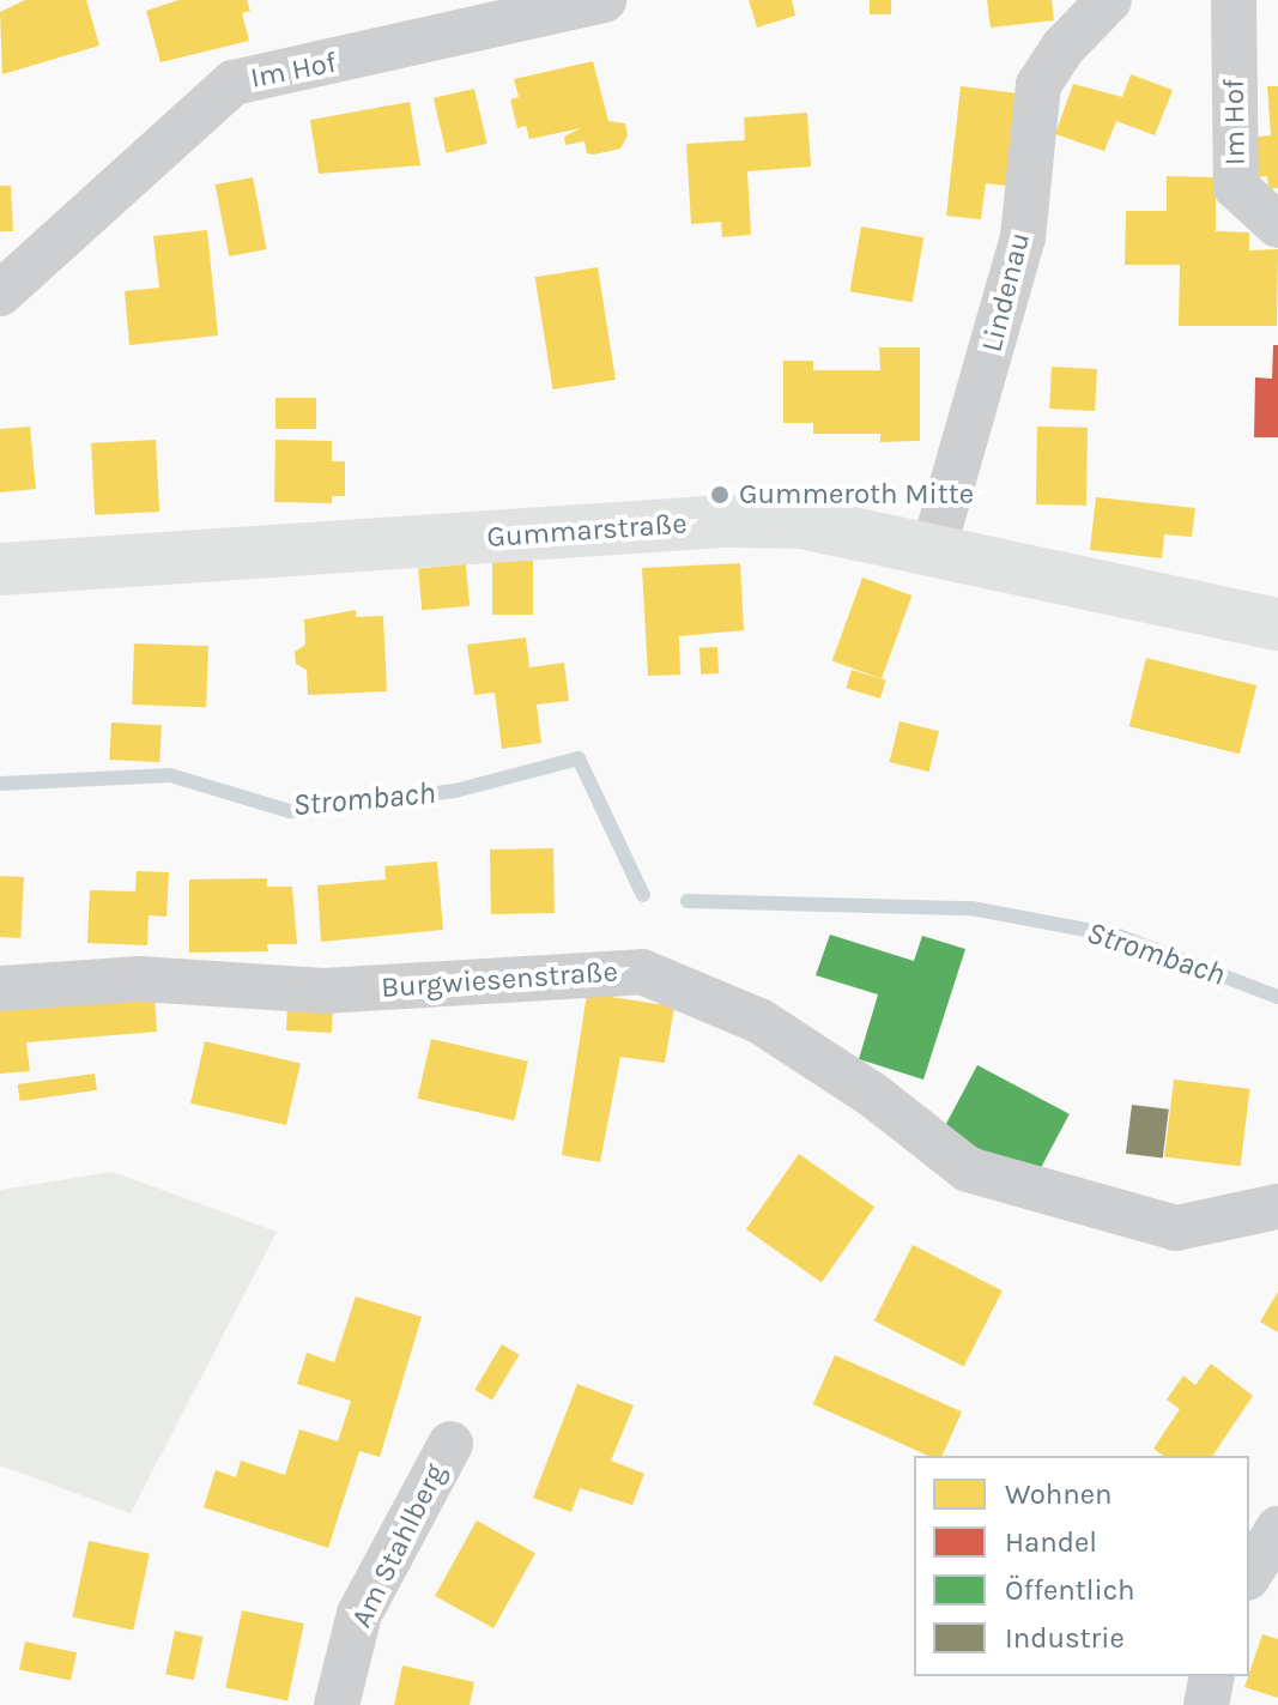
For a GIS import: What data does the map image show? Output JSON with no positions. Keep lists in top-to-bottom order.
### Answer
{
  "streets": {
    "street": [
      "Im Hof",
      "Lindenau",
      "Gummarstraße",
      "Burgwiesenstraße",
      "Am Stahlberg"
    ]
  },
  "crossings": [
    ["Lindenau", "Gummarstraße"]
  ],
  "water": ["Strombach"],
  "places": ["Gummeroth Mitte"],
  "legend": [
    "Wohnen",
    "Handel",
    "Öffentlich",
    "Industrie"
  ]
}
